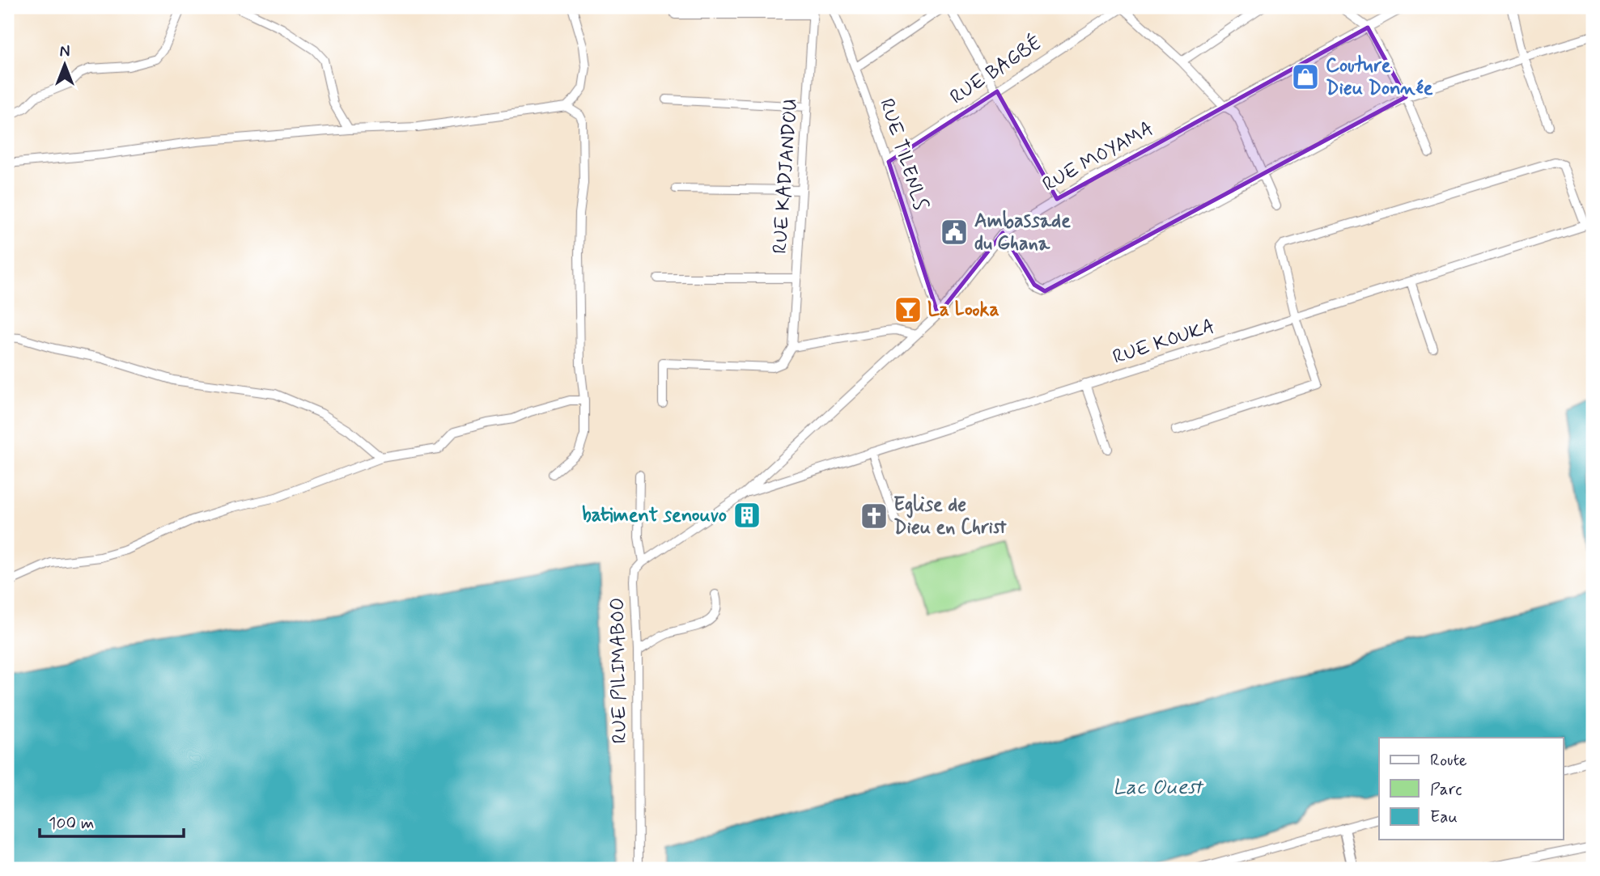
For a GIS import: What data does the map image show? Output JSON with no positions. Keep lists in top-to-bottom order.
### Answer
{
  "streets": {
    "street": [
      "RUE BAGBÉ",
      "RUE TILENLS",
      "RUE MOYAMA",
      "RUE KADJANDOU",
      "RUE KOUKA",
      "RUE PILIMABOO"
    ]
  },
  "crossings": [
    ["RUE BAGBÉ", "RUE TILENLS"],
    ["RUE TILENLS", "RUE MOYAMA"],
    ["RUE MOYAMA", "RUE KOUKA"],
    ["RUE MOYAMA", "RUE PILIMABOO"]
  ],
  "water": ["Lac Ouest"],
  "places": {
    "shop": ["Couture Dieu Donnée"],
    "public building": ["Ambassade du Ghana"],
    "bar": ["La Looka"],
    "building": ["batiment senouvo"],
    "church": ["Eglise de Dieu en Christ"]
  },
  "legend": ["Route", "Parc", "Eau"],
  "scale_bar": "100 m",
  "north": "top"
}
